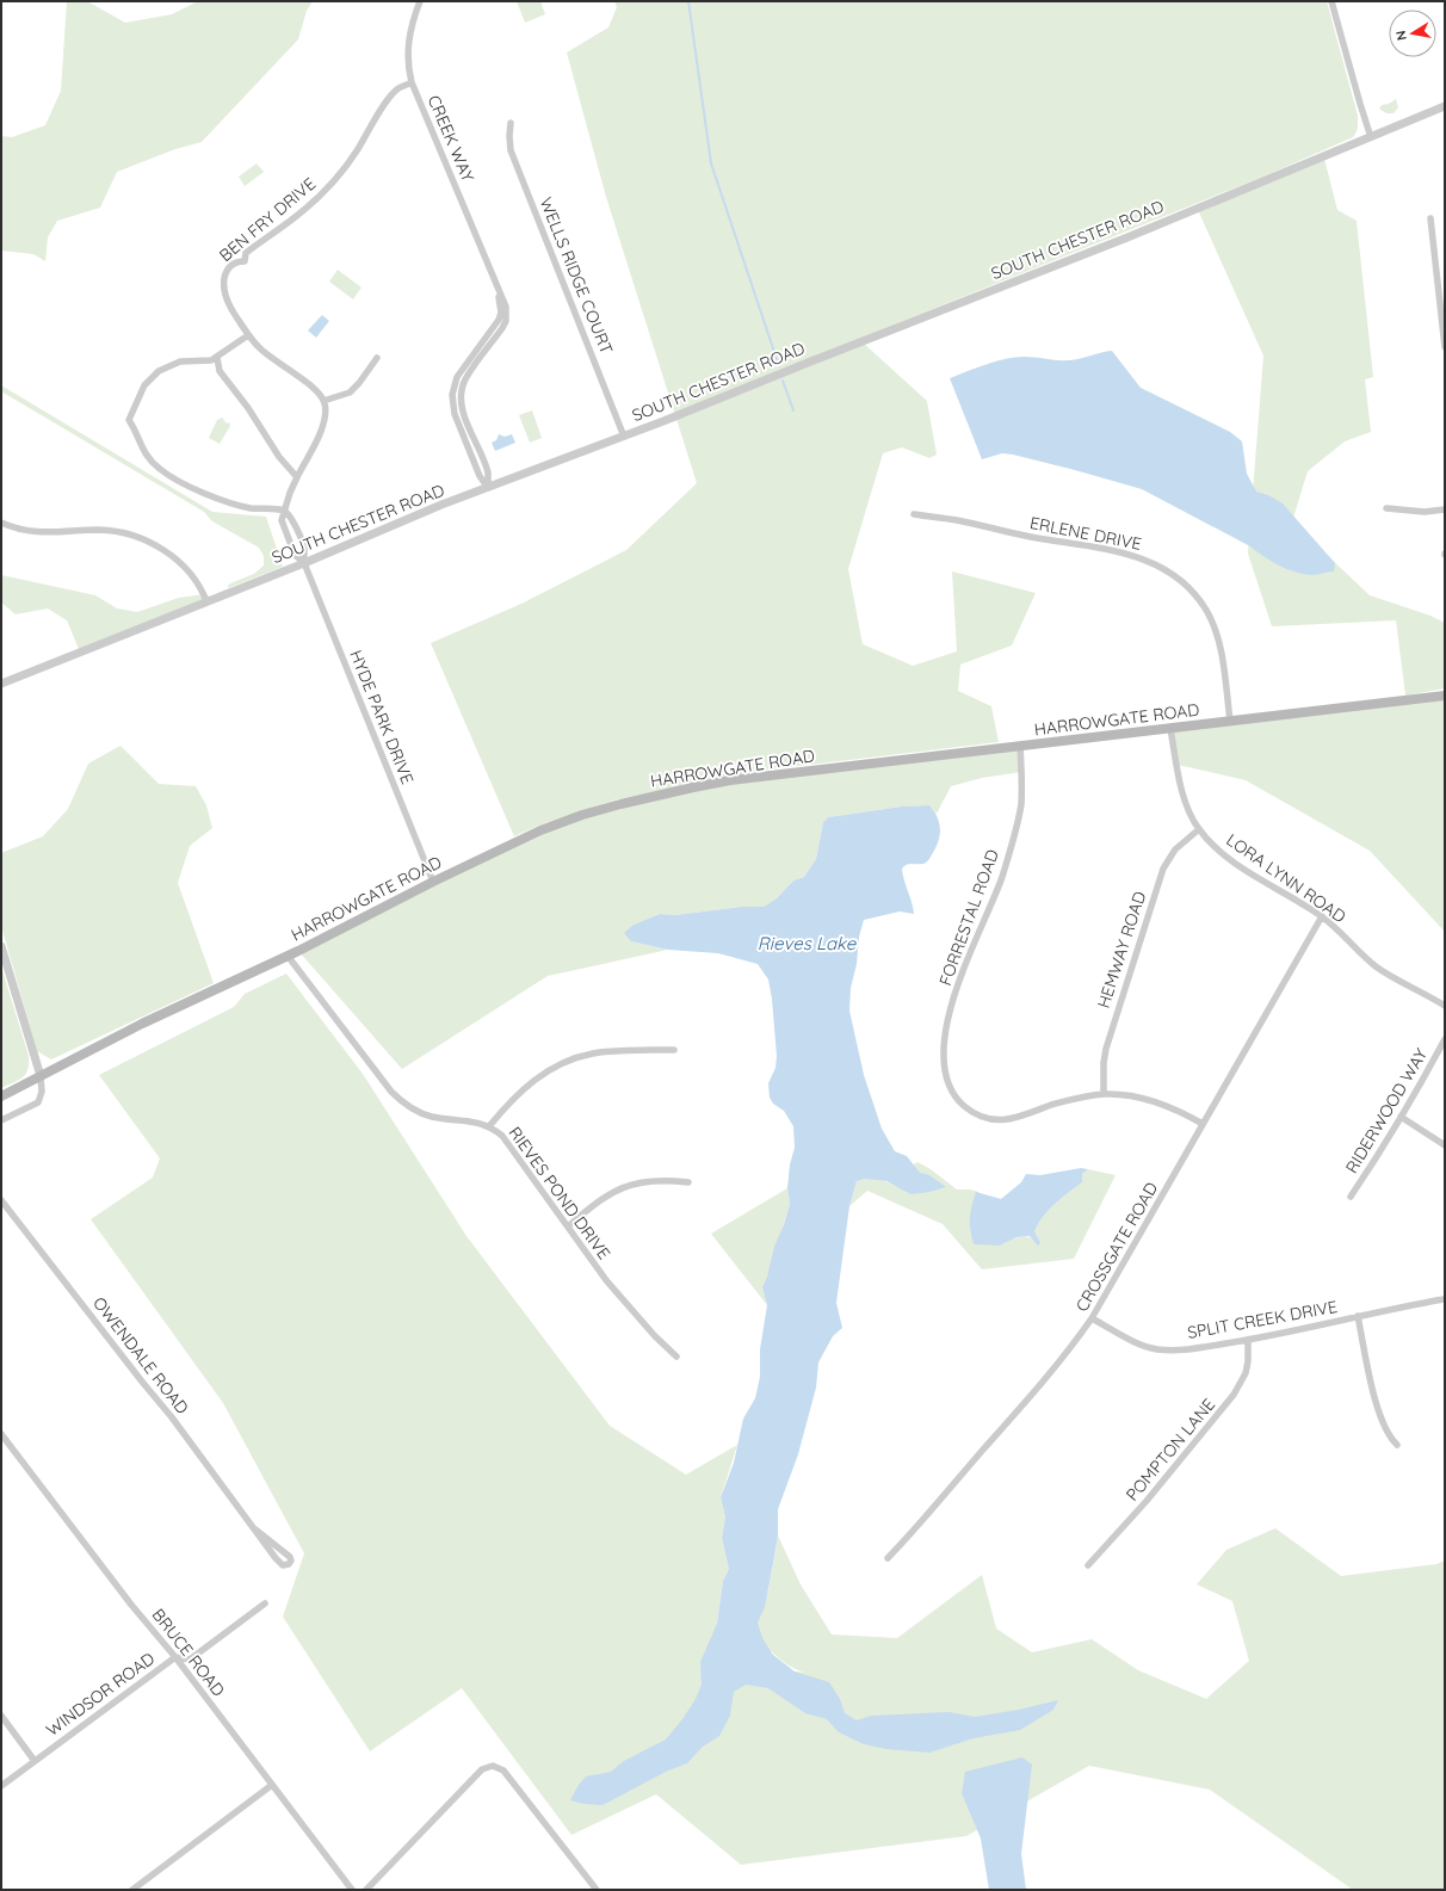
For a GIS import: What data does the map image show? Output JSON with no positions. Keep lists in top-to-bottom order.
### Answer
{
  "streets": {
    "main road": ["HARROWGATE ROAD"],
    "street": [
      "CREEK WAY",
      "BEN FRY DRIVE",
      "SOUTH CHESTER ROAD",
      "WELLS RIDGE COURT",
      "ERLENE DRIVE",
      "HYDE PARK DRIVE",
      "LORA LYNN ROAD",
      "FORRESTAL ROAD",
      "HEMWAY ROAD",
      "RIDERWOOD WAY",
      "RIEVES POND DRIVE",
      "CROSSGATE ROAD",
      "SPLIT CREEK DRIVE",
      "OWENDALE ROAD",
      "POMPTON LANE",
      "BRUCE ROAD",
      "WINDSOR ROAD"
    ]
  },
  "crossings": [
    ["CREEK WAY", "BEN FRY DRIVE"],
    ["CREEK WAY", "SOUTH CHESTER ROAD"],
    ["BEN FRY DRIVE", "HYDE PARK DRIVE"],
    ["SOUTH CHESTER ROAD", "WELLS RIDGE COURT"],
    ["SOUTH CHESTER ROAD", "HYDE PARK DRIVE"],
    ["ERLENE DRIVE", "HARROWGATE ROAD"],
    ["HYDE PARK DRIVE", "HARROWGATE ROAD"],
    ["HARROWGATE ROAD", "LORA LYNN ROAD"],
    ["HARROWGATE ROAD", "FORRESTAL ROAD"],
    ["HARROWGATE ROAD", "RIEVES POND DRIVE"],
    ["LORA LYNN ROAD", "HEMWAY ROAD"],
    ["LORA LYNN ROAD", "CROSSGATE ROAD"],
    ["FORRESTAL ROAD", "HEMWAY ROAD"],
    ["CROSSGATE ROAD", "SPLIT CREEK DRIVE"],
    ["SPLIT CREEK DRIVE", "POMPTON LANE"],
    ["BRUCE ROAD", "WINDSOR ROAD"]
  ],
  "water": ["Rieves Lake"],
  "north": "left"
}
